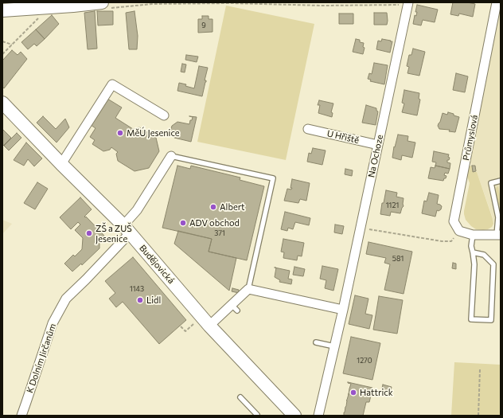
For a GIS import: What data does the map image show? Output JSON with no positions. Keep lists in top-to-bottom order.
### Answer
{
  "streets": {
    "main road": ["Budějovická"],
    "street": [
      "U Hřiště",
      "Průmyslová",
      "Na Ochoze",
      "K Dolním Jirčanům"
    ]
  },
  "crossings": [
    ["U Hřiště", "Na Ochoze"],
    ["Budějovická", "K Dolním Jirčanům"]
  ],
  "places": [
    "MěÚ Jesenice",
    "Albert",
    "ADV obchod",
    "ZŠ a ZUŠ Jesenice",
    "Lidl",
    "Hattrick"
  ],
  "house_numbers": [
    "9",
    "1121",
    "371",
    "581",
    "1143",
    "1270"
  ]
}
